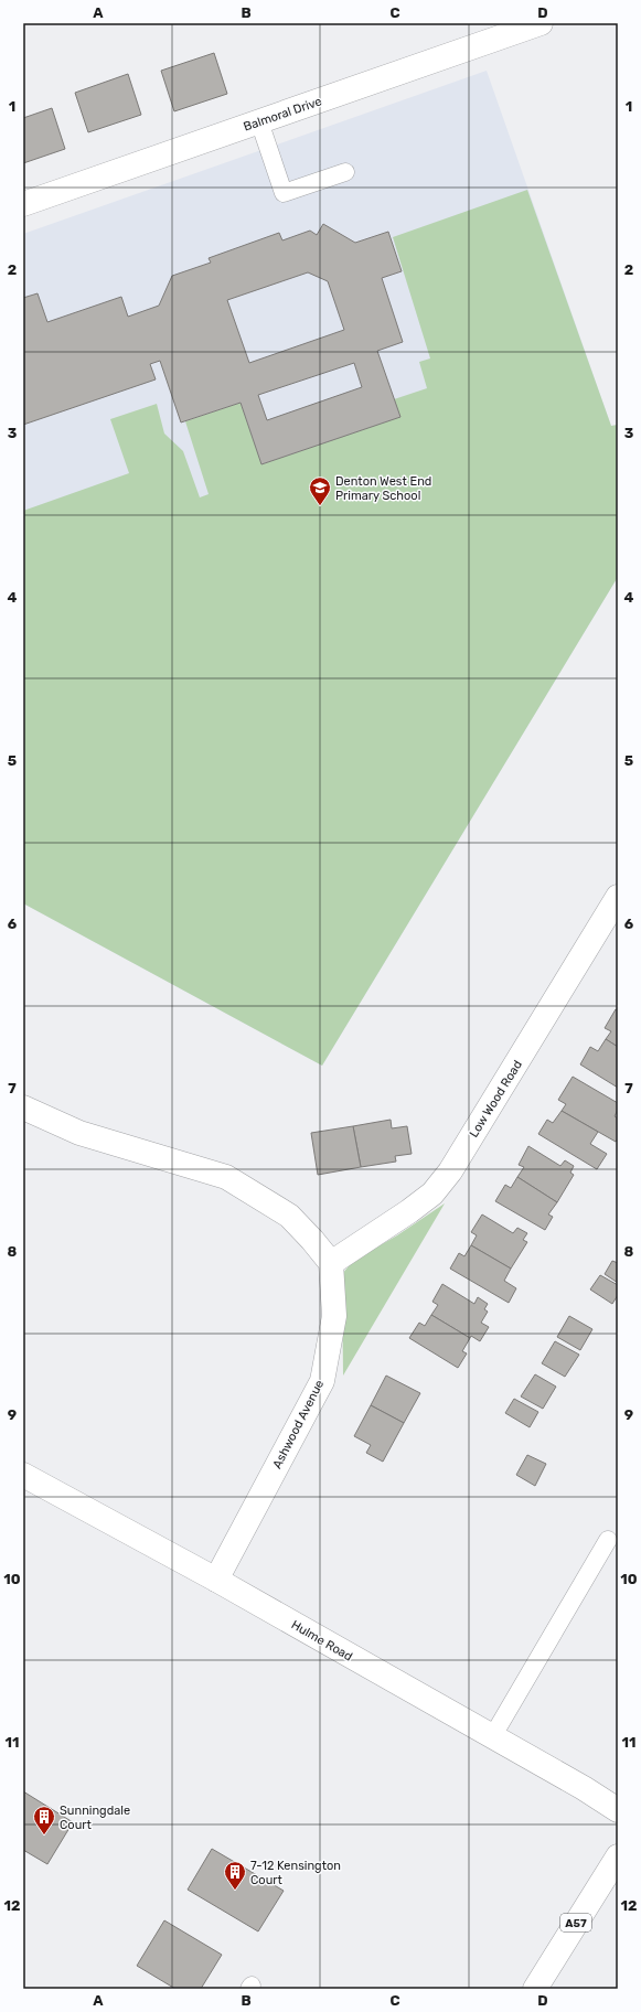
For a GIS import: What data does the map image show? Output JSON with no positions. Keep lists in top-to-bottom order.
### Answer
{
  "streets": {
    "main road": [
      "Balmoral Drive",
      "Low Wood Road",
      "Ashwood Avenue",
      "Hulme Road",
      "A57"
    ]
  },
  "crossings": [
    ["Low Wood Road", "Ashwood Avenue"],
    ["Ashwood Avenue", "Hulme Road"]
  ],
  "places": {
    "school or university": ["Denton West End Primary School"],
    "building": ["Sunningdale Court", "7-12 Kensington Court"]
  },
  "grid": {
    "columns": [
      "A",
      "B",
      "C",
      "D"
    ],
    "rows": [
      "1",
      "2",
      "3",
      "4",
      "5",
      "6",
      "7",
      "8",
      "9",
      "10",
      "11",
      "12"
    ]
  }
}
